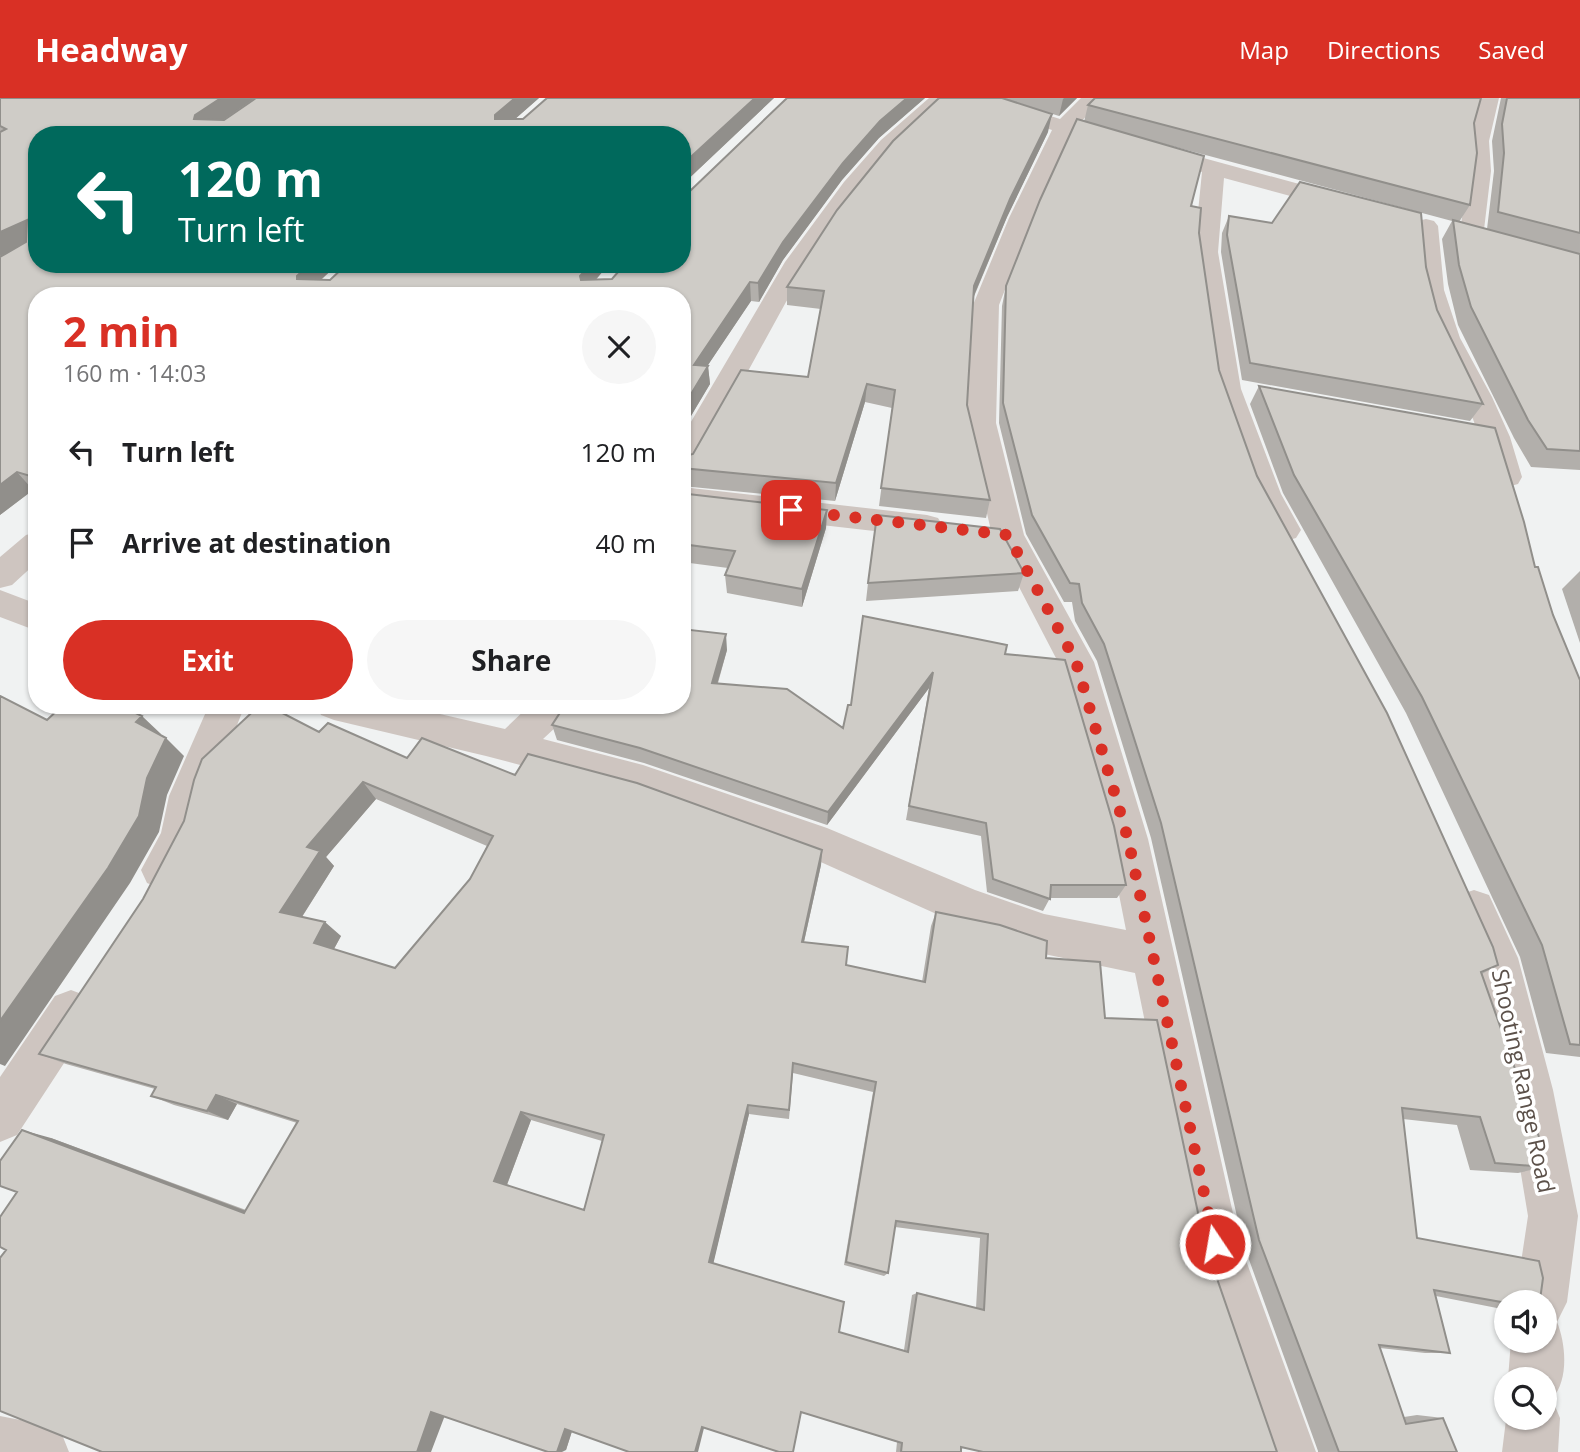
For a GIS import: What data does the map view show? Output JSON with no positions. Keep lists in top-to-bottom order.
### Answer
{
  "streets": {
    "street": ["Shooting Range Road"]
  },
  "page": {
    "header": "Headway",
    "nav": ["Map", "Directions", "Saved"],
    "turn": ["120 m", "Turn left"],
    "heading": ["2 min", "160 m · 14:03"],
    "list": [
      {
        "name": "Turn left",
        "value": "120 m"
      },
      {
        "name": "Arrive at destination",
        "value": "40 m"
      }
    ],
    "buttons": ["Exit", "Share"]
  }
}
